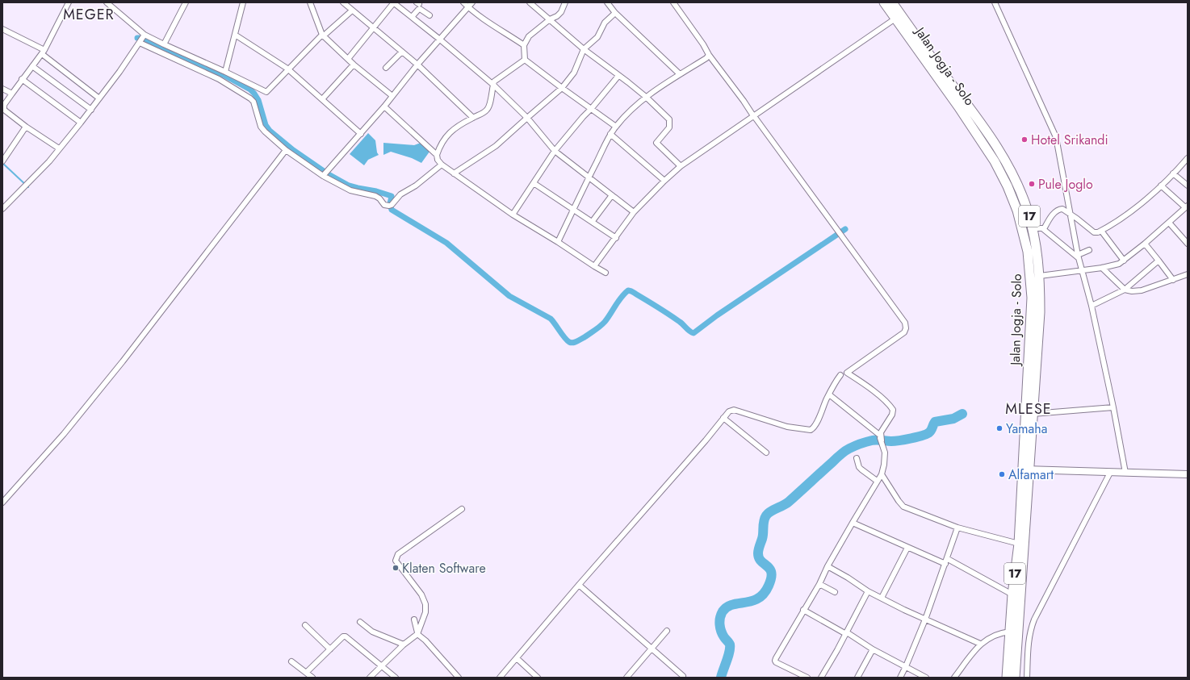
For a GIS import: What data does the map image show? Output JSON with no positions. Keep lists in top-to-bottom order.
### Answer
{
  "streets": {
    "highway": ["Jalan Jogja - Solo", "17"]
  },
  "crossings": [
    ["Jalan Jogja - Solo", "17"]
  ],
  "districts": ["MEGER", "MLESE"],
  "places": [
    "Hotel Srikandi",
    "Pule Joglo",
    "Yamaha",
    "Alfamart",
    "Klaten Software"
  ]
}
